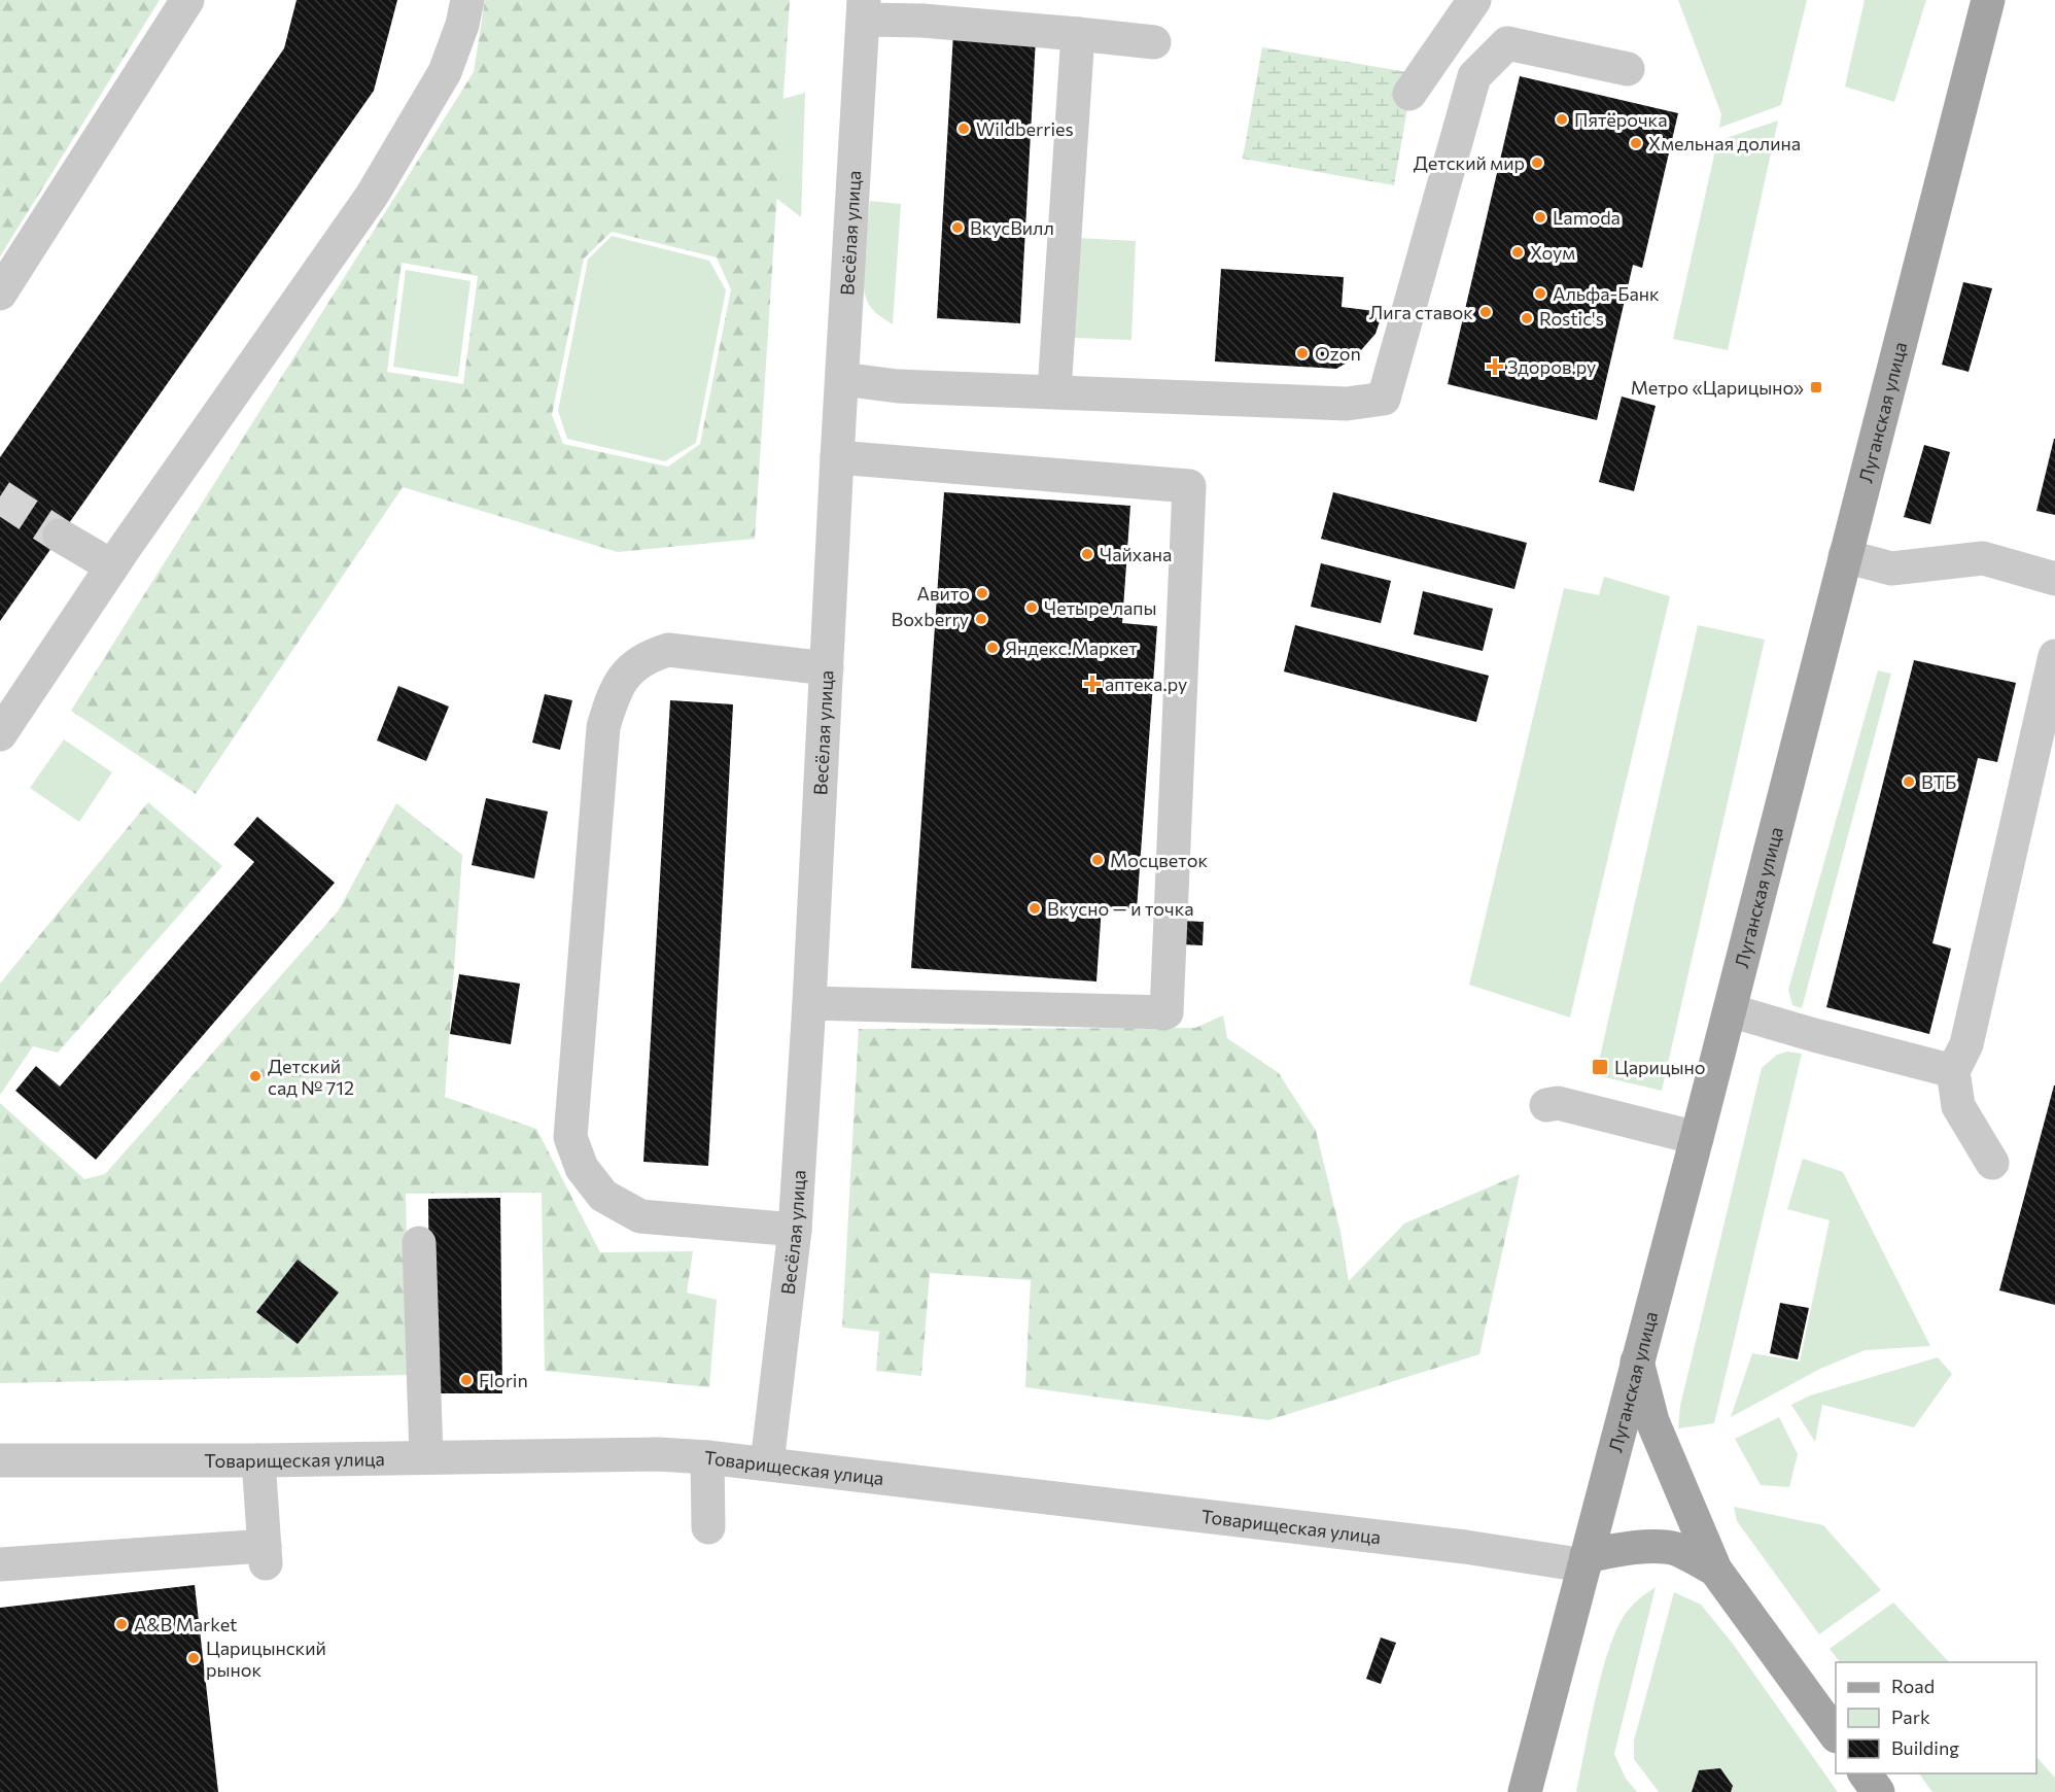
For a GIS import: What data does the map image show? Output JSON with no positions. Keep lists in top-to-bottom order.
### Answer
{
  "streets": {
    "main road": ["Луганская улица"],
    "street": ["Весёлая улица", "Товарищеская улица"]
  },
  "crossings": [
    ["Весёлая улица", "Товарищеская улица"],
    ["Луганская улица", "Товарищеская улица"]
  ],
  "places": {
    "other": [
      "Пятёрочка",
      "Wildberries",
      "Хмельная долина",
      "Детский мир",
      "Lamoda",
      "ВкусВилл",
      "Хоум",
      "Альфа-Банк",
      "Лига ставок",
      "Rostic's",
      "Ozon",
      "Чайхана",
      "Авито",
      "Четыре лапы",
      "Boxberry",
      "Яндекс.Маркет",
      "ВТБ",
      "Мосцветок",
      "Вкусно — и точка",
      "Детский сад № 712",
      "Florin",
      "A&B Market",
      "Царицынский рынок"
    ],
    "health": ["Здоров.ру", "аптека.ру"],
    "transit": ["Метро «Царицыно»", "Царицыно"]
  },
  "legend": ["Road", "Park", "Building"]
}
